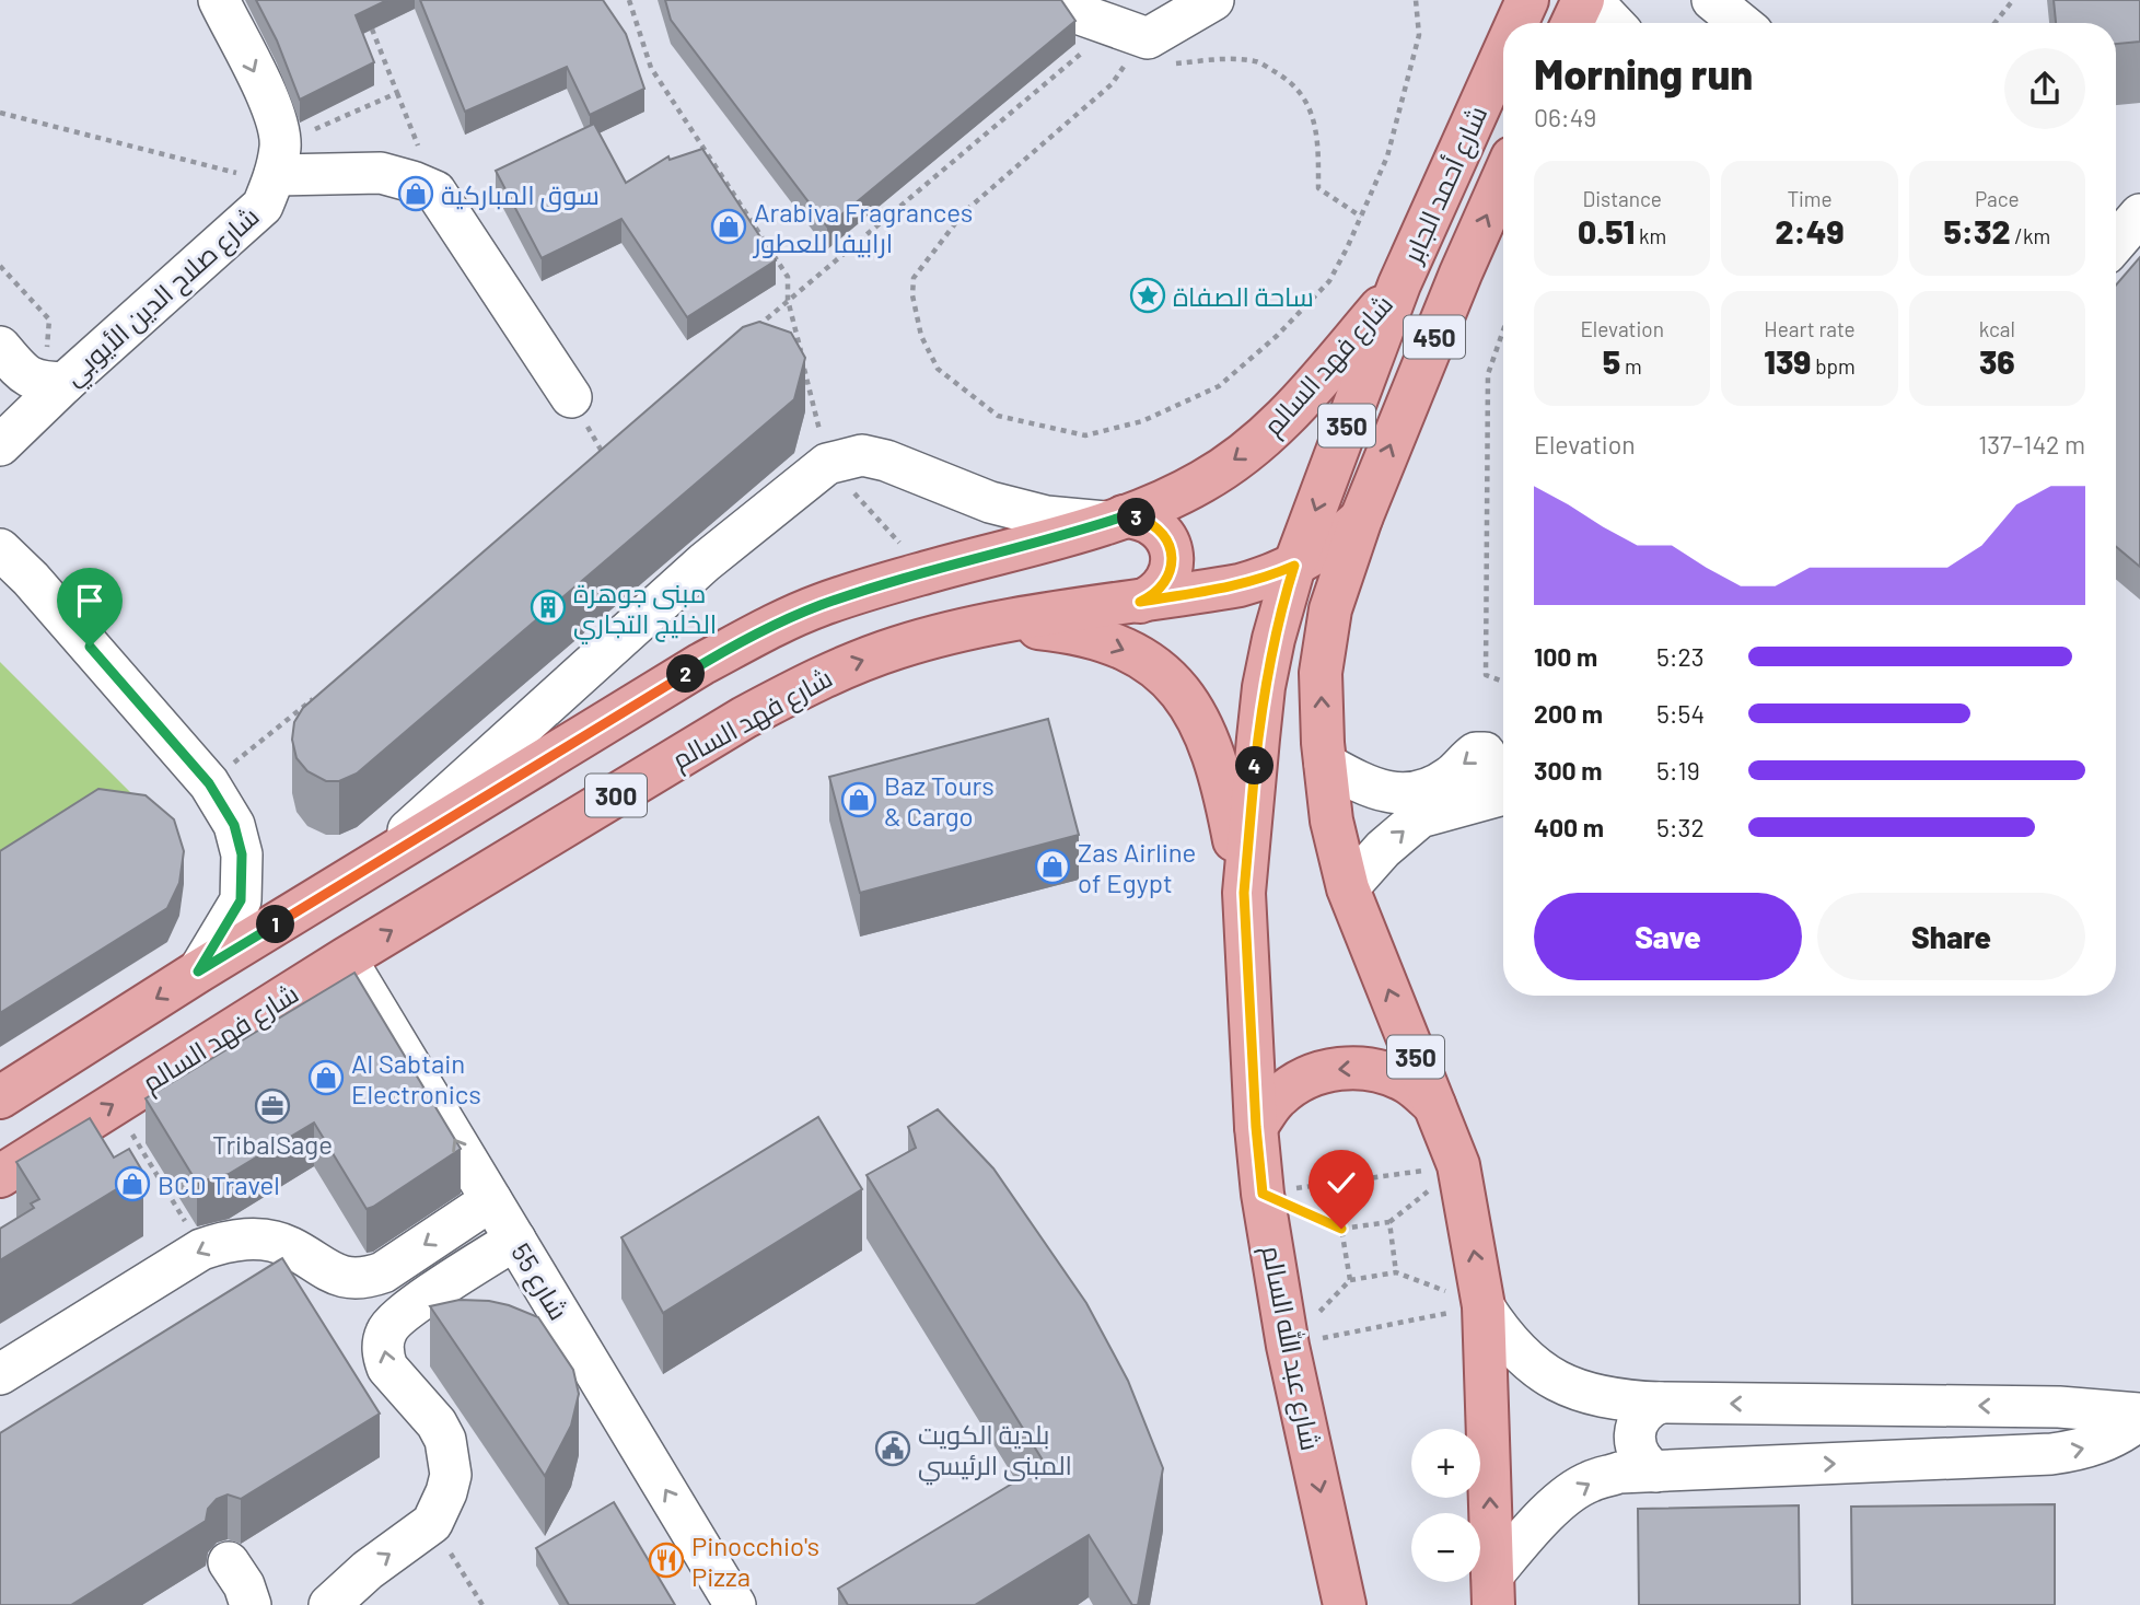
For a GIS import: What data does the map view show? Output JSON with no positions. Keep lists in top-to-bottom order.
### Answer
{
  "streets": {
    "main road": [
      "شارع أحمد الجابر",
      "450",
      "شارع فهد السالم",
      "350",
      "300",
      "شارع عبد الله السالم"
    ],
    "street": ["شارع صلاح الدين الأيوبي", "شارع 55"]
  },
  "crossings": [
    ["شارع أحمد الجابر", "شارع فهد السالم"],
    ["شارع أحمد الجابر", "350"],
    ["شارع أحمد الجابر", "شارع عبد الله السالم"],
    ["شارع فهد السالم", "350"],
    ["شارع فهد السالم", "شارع 55"],
    ["شارع فهد السالم", "شارع عبد الله السالم"]
  ],
  "one_way": ["شارع 55"],
  "places": {
    "shop": [
      "سوق المباركية",
      "Arabiva Fragrances ارابيفا للعطور",
      "Baz Tours & Cargo",
      "Zas Airline of Egypt",
      "Al Sabtain Electronics",
      "BCD Travel"
    ],
    "place": ["ساحة الصفاة"],
    "building": ["مبنى جوهرة الخليج التجاري"],
    "office": ["TribalSage"],
    "public building": ["بلدية الكويت المبنى الرئيسي"],
    "restaurant": ["Pinocchio's Pizza"]
  },
  "page": {
    "heading": ["Morning run", "06:49"],
    "stats": [
      ["Distance", "0.51 km"],
      ["Time", "2:49"],
      ["Pace", "5:32 /km"],
      ["Elevation", "5 m"],
      ["Heart rate", "139 bpm"],
      ["kcal", "36"]
    ],
    "chart": ["Elevation", "137–142 m"],
    "pins": [
      "3",
      "2",
      "4",
      "1"
    ],
    "list": [
      {
        "name": "100 m",
        "note": "5:23"
      },
      {
        "name": "200 m",
        "note": "5:54"
      },
      {
        "name": "300 m",
        "note": "5:19"
      },
      {
        "name": "400 m",
        "note": "5:32"
      }
    ],
    "buttons": ["Save", "Share"],
    "map_buttons": ["+", "−"]
  }
}
